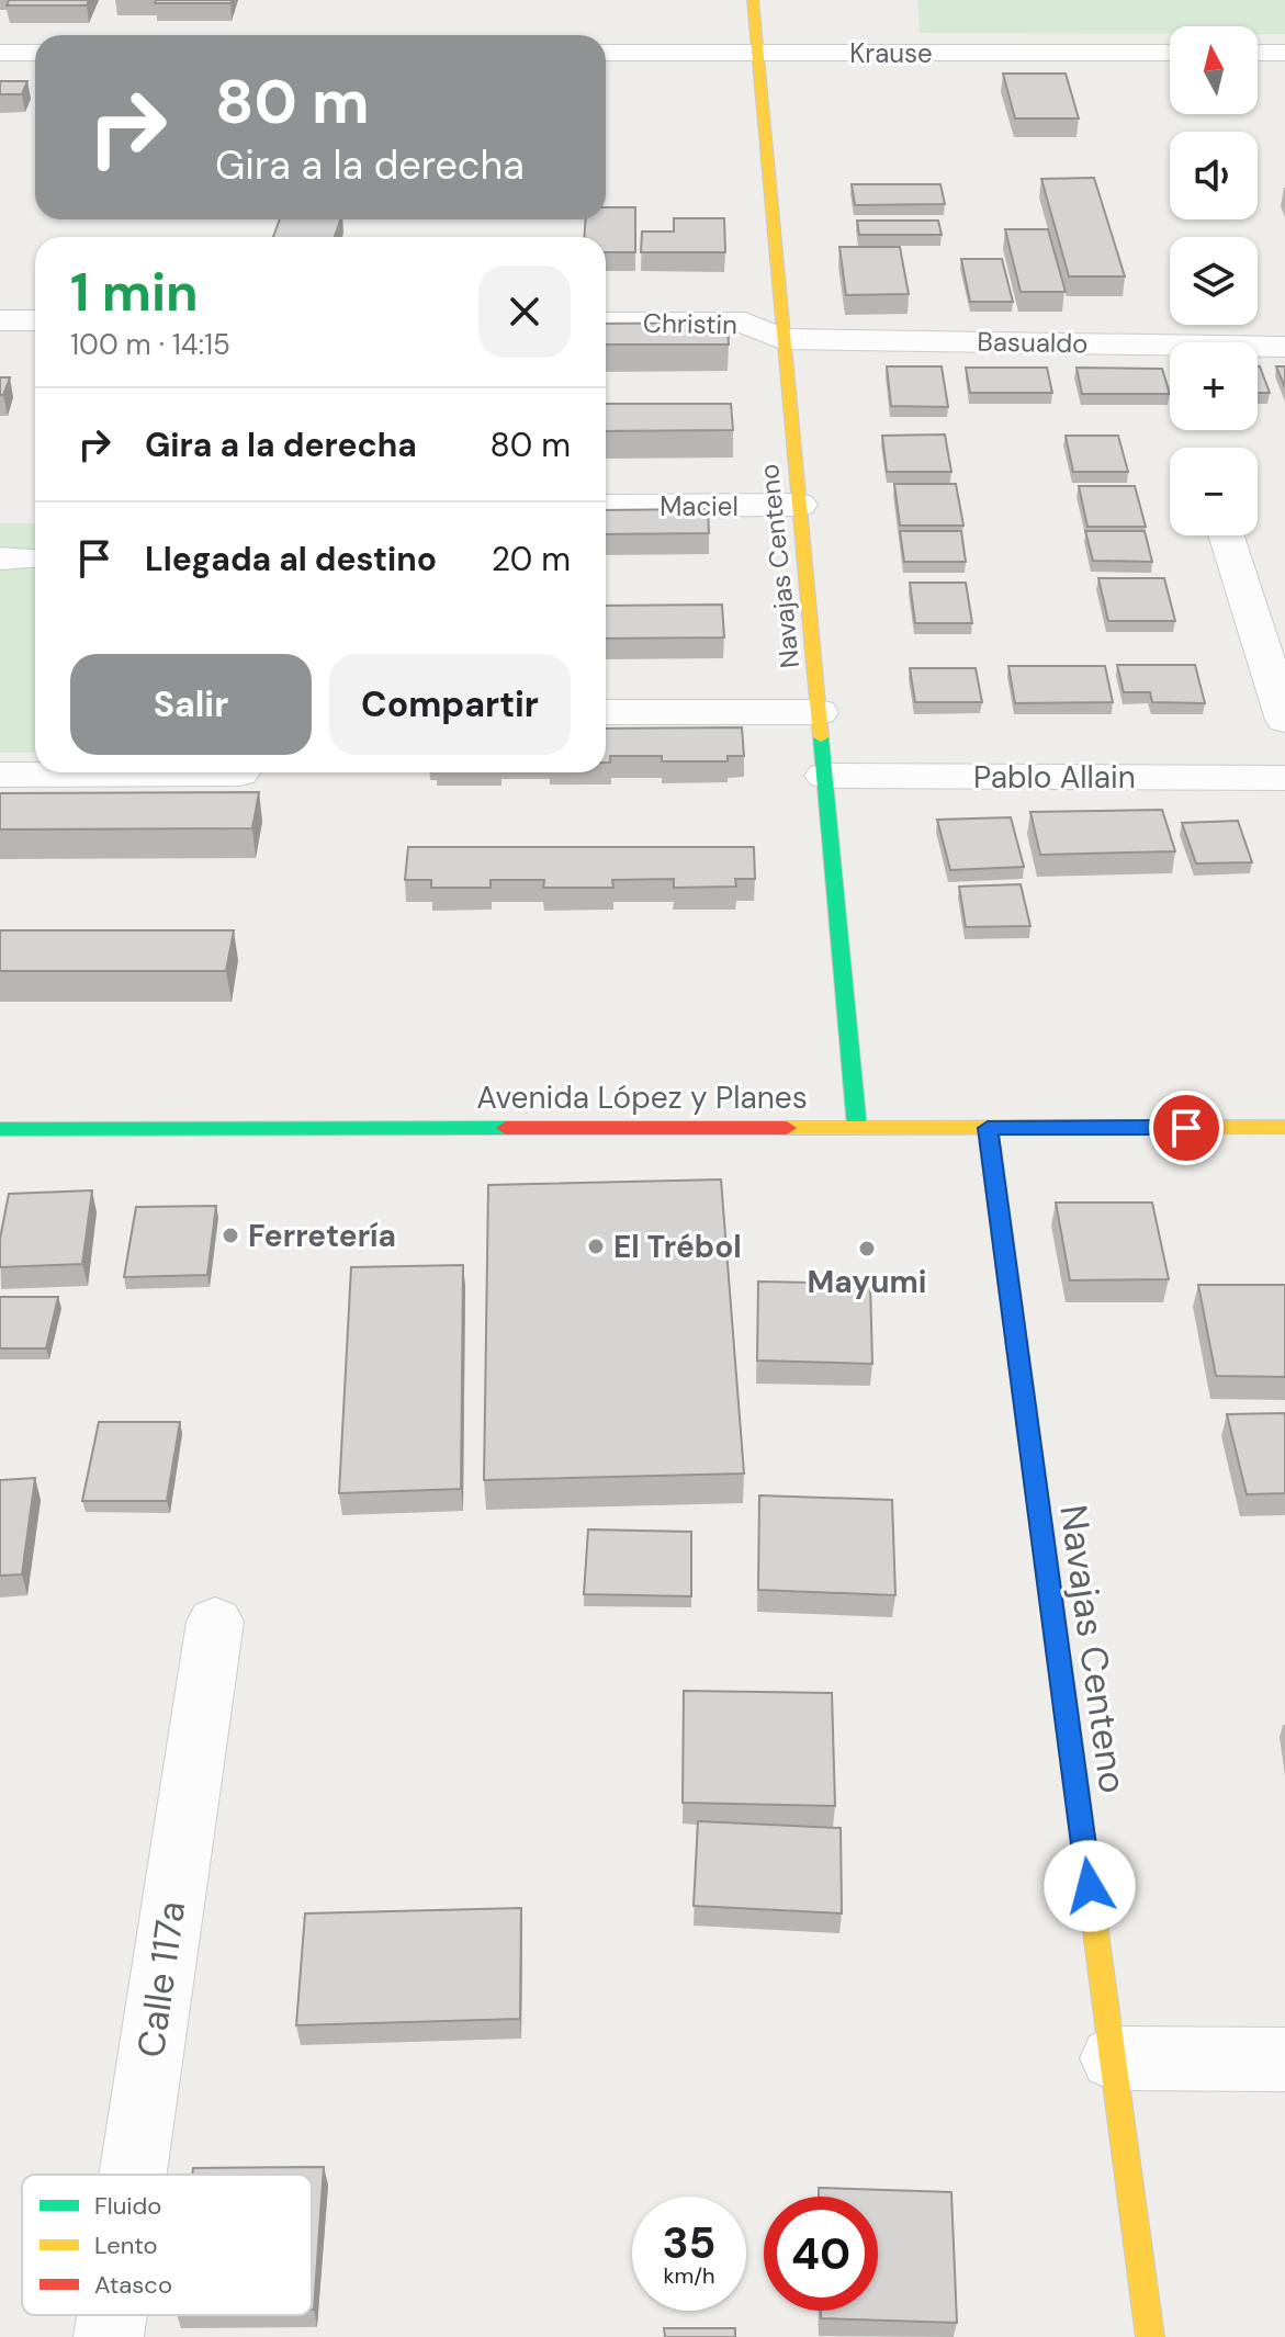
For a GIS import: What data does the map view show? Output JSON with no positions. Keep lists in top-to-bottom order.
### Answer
{
  "streets": {
    "street": [
      "Krause",
      "Christin",
      "Basualdo",
      "Maciel",
      "Navajas Centeno",
      "Pablo Allain",
      "Avenida López y Planes",
      "Calle 117a"
    ]
  },
  "crossings": [
    ["Krause", "Navajas Centeno"],
    ["Christin", "Basualdo"],
    ["Christin", "Navajas Centeno"],
    ["Basualdo", "Navajas Centeno"],
    ["Maciel", "Navajas Centeno"],
    ["Navajas Centeno", "Pablo Allain"],
    ["Navajas Centeno", "Avenida López y Planes"]
  ],
  "places": ["Ferretería", "El Trébol", "Mayumi"],
  "legend": ["Fluido", "Lento", "Atasco"],
  "north": "top",
  "page": {
    "map_buttons": ["+", "−"],
    "turn": ["80 m", "Gira a la derecha"],
    "heading": ["1 min", "100 m · 14:15"],
    "list": [
      {
        "name": "Gira a la derecha",
        "value": "80 m"
      },
      {
        "name": "Llegada al destino",
        "value": "20 m"
      }
    ],
    "buttons": ["Salir", "Compartir"],
    "speed": "35 km/h",
    "limit": "40"
  }
}
